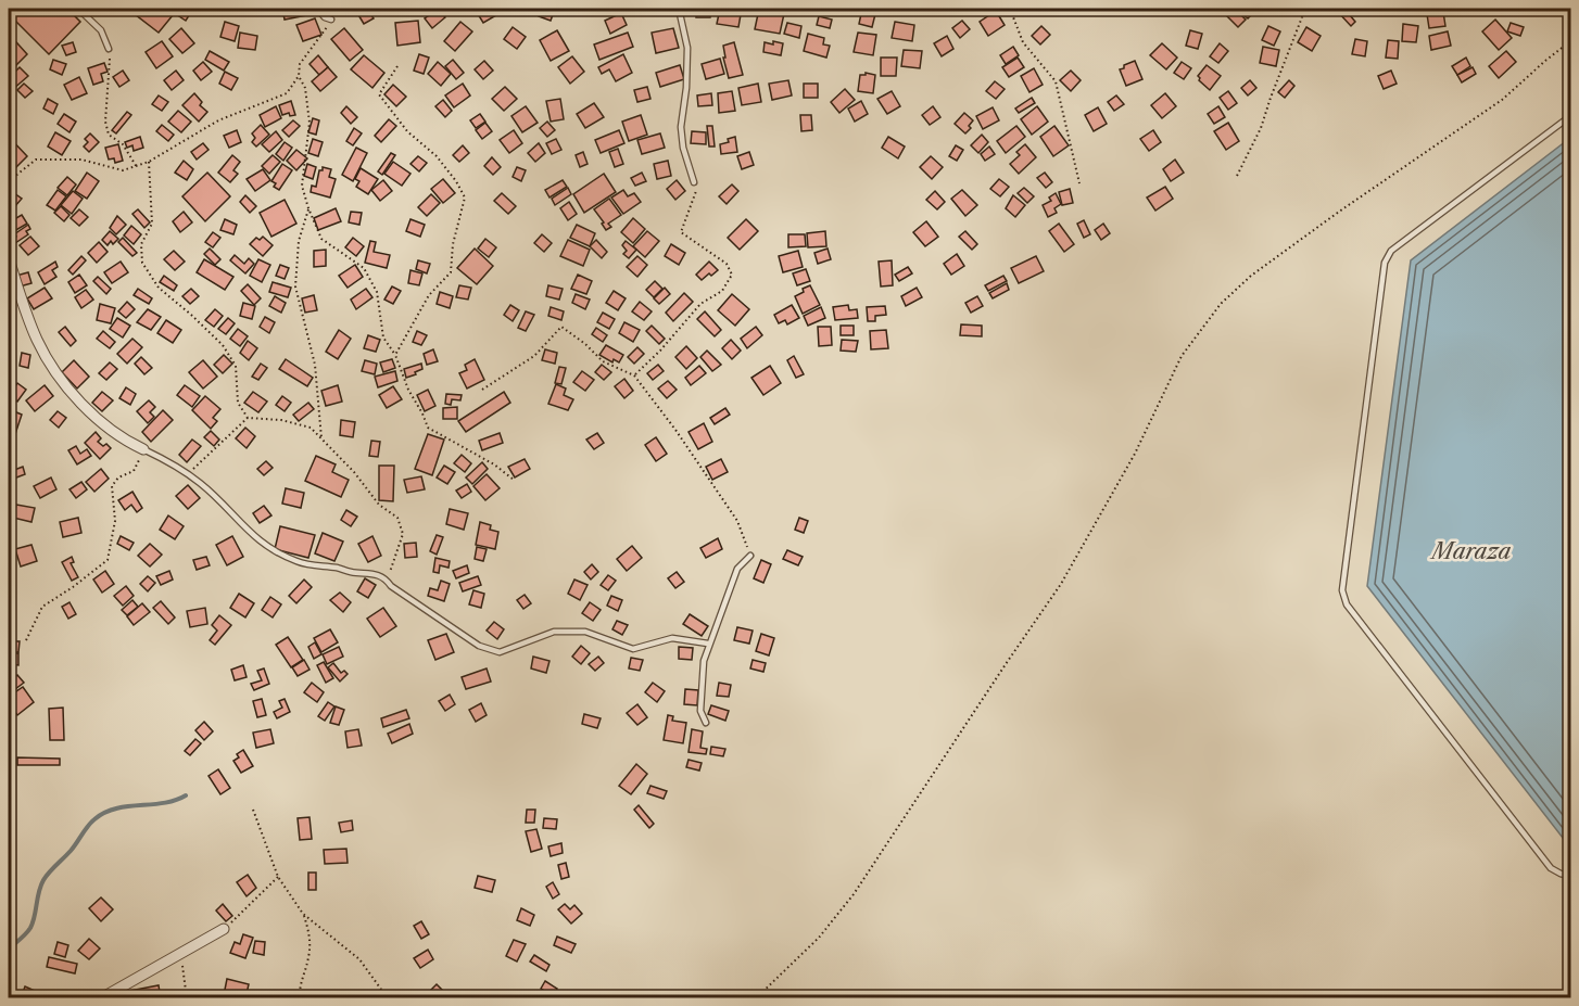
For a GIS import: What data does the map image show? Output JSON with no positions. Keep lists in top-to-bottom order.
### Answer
{
  "water": ["Maraza"]
}
